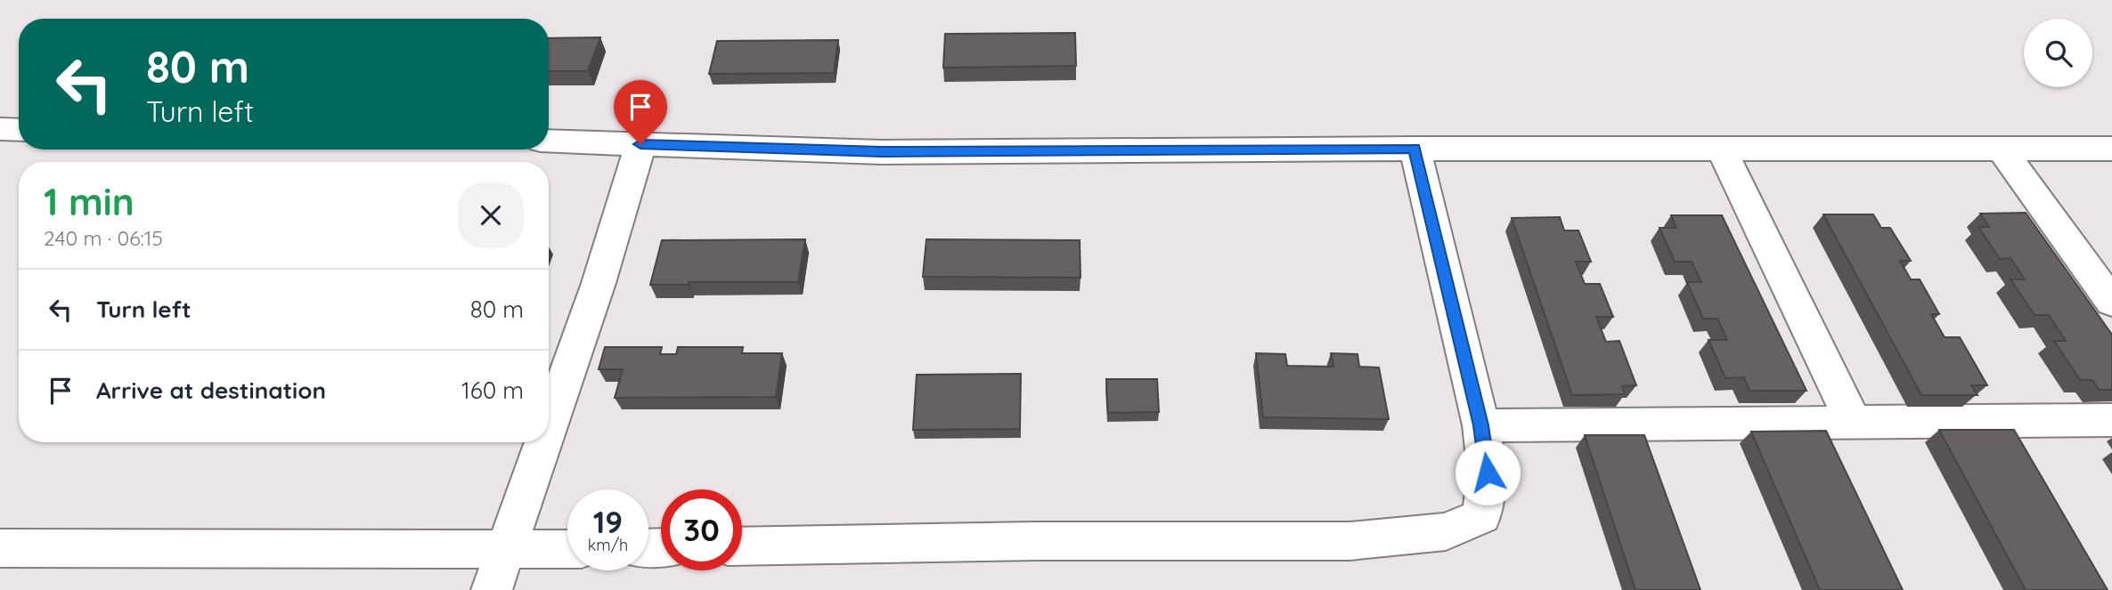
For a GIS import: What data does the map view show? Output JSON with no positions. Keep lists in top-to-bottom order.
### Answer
{
  "page": {
    "turn": ["80 m", "Turn left"],
    "heading": ["1 min", "240 m · 06:15"],
    "list": [
      {
        "name": "Turn left",
        "value": "80 m"
      },
      {
        "name": "Arrive at destination",
        "value": "160 m"
      }
    ],
    "speed": "19 km/h",
    "limit": "30"
  }
}
